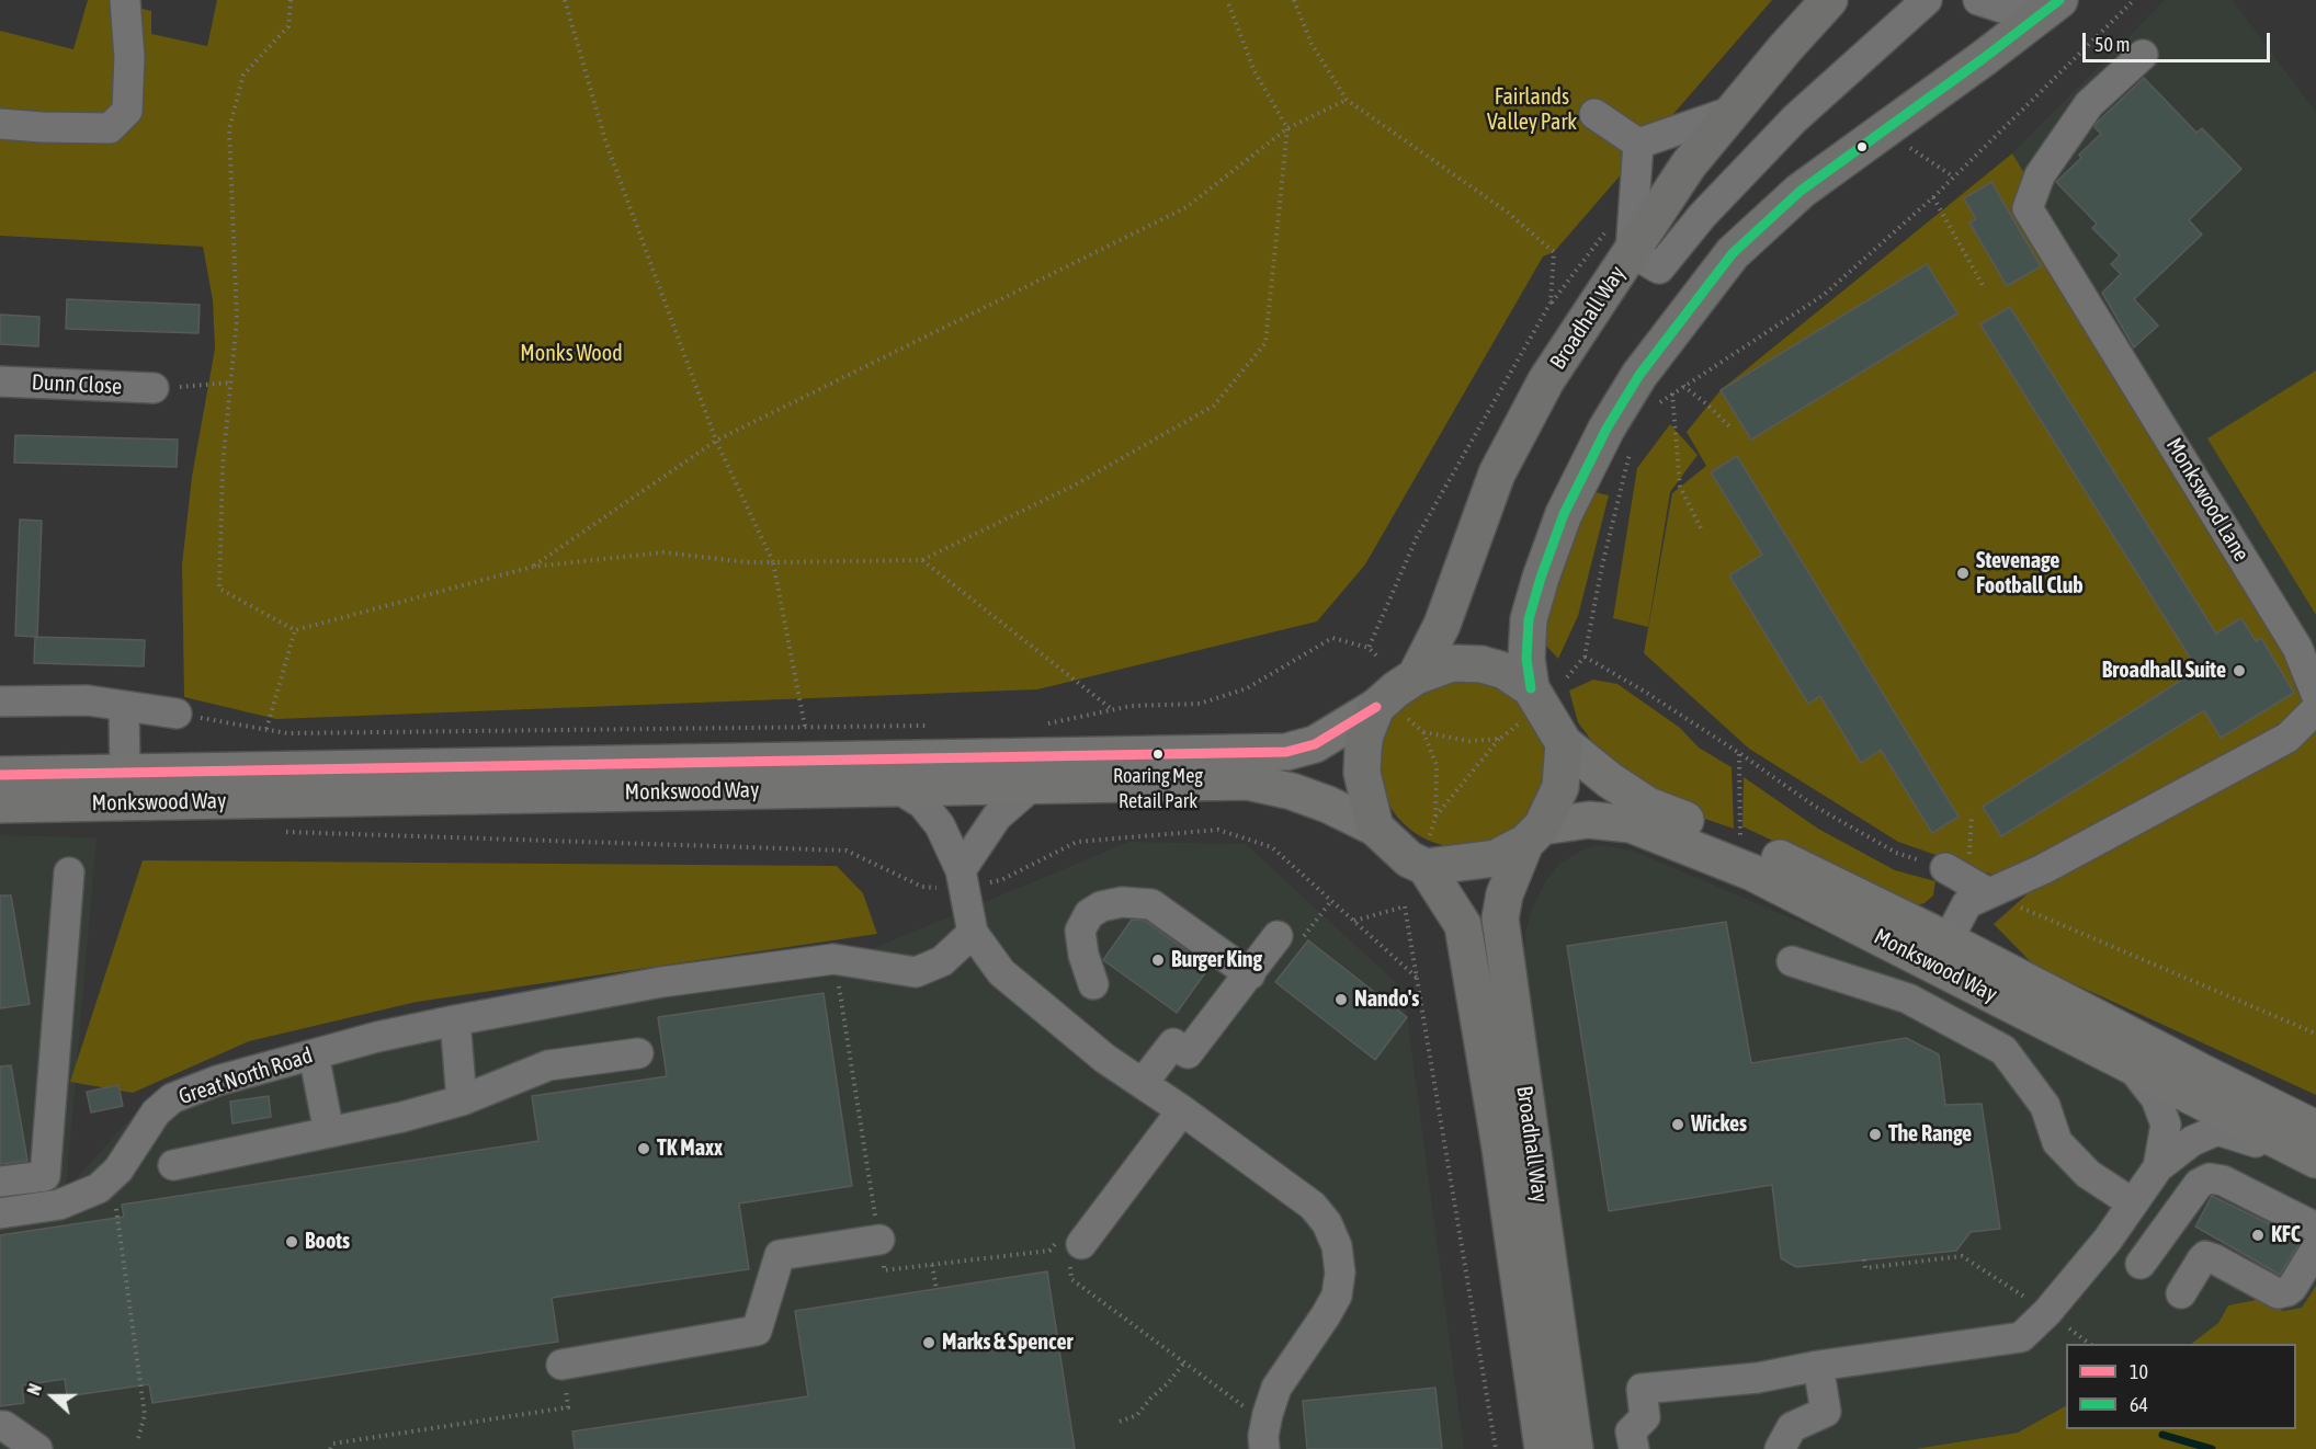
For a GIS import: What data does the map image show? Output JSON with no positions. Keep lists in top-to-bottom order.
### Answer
{
  "streets": {
    "highway": ["Broadhall Way"],
    "main road": ["Monkswood Way"],
    "street": ["Dunn Close", "Monkswood Lane", "Great North Road"]
  },
  "crossings": [
    ["Broadhall Way", "Monkswood Way"]
  ],
  "parks": ["Fairlands Valley Park", "Monks Wood"],
  "places": [
    "Stevenage Football Club",
    "Broadhall Suite",
    "Roaring Meg Retail Park",
    "Burger King",
    "Nando's",
    "Wickes",
    "The Range",
    "TK Maxx",
    "KFC",
    "Boots",
    "Marks & Spencer"
  ],
  "lines": ["transit line 64", "transit line 10"],
  "legend": ["10", "64"],
  "scale_bar": "50 m",
  "north": "left"
}
